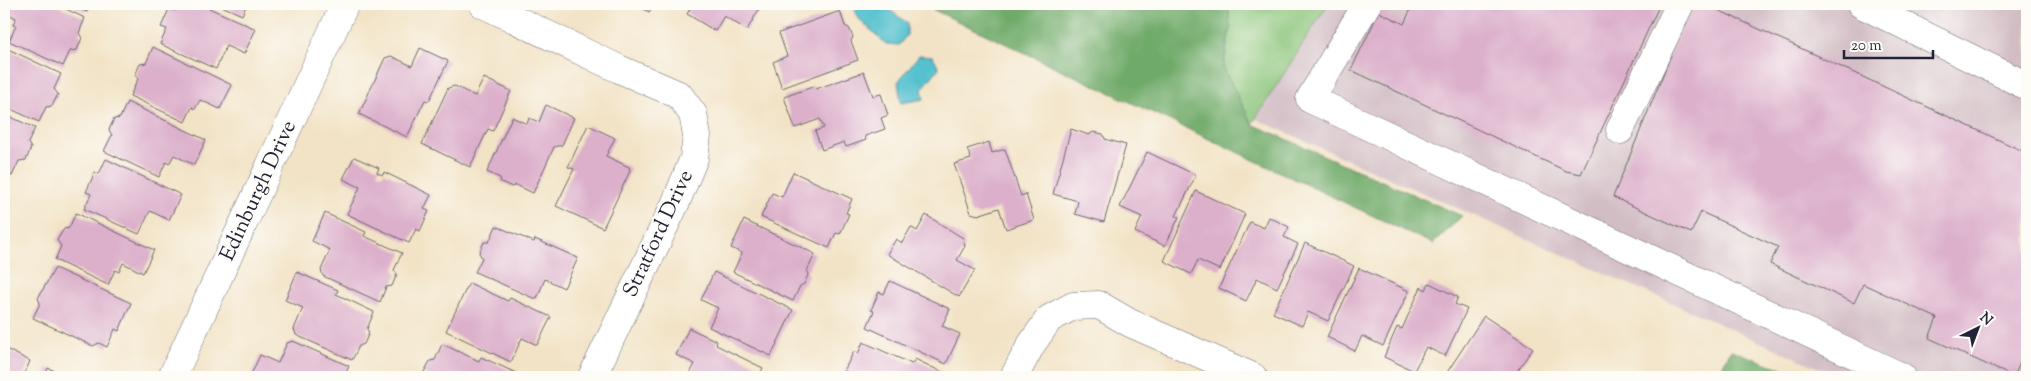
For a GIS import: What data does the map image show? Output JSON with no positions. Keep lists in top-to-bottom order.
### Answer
{
  "streets": {
    "street": ["Edinburgh Drive", "Stratford Drive"]
  },
  "scale_bar": "20 m",
  "north": "top right"
}
